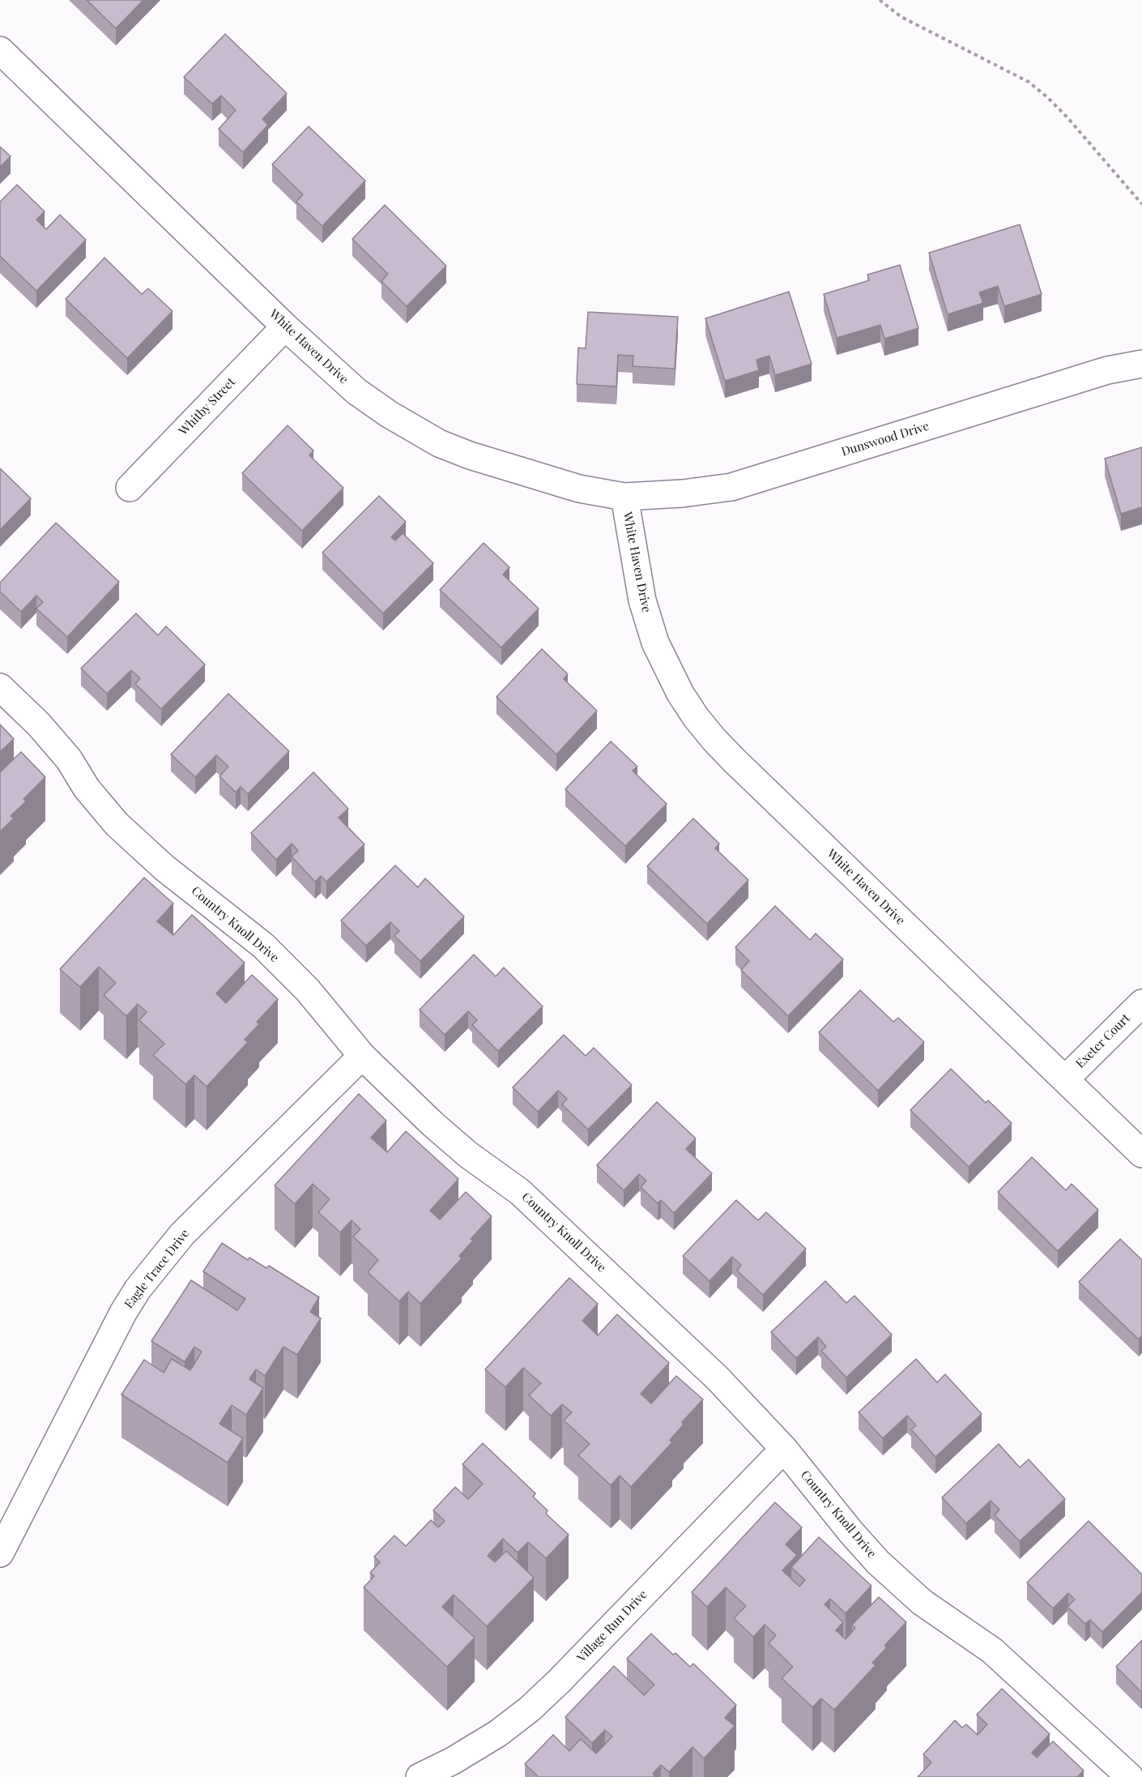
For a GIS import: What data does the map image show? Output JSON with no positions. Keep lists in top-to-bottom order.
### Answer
{
  "streets": {
    "street": [
      "White Haven Drive",
      "Whitby Street",
      "Dunswood Drive",
      "Country Knoll Drive",
      "Exeter Court",
      "Eagle Trace Drive",
      "Village Run Drive"
    ]
  },
  "crossings": [
    ["White Haven Drive", "Whitby Street"],
    ["White Haven Drive", "Dunswood Drive"],
    ["White Haven Drive", "Exeter Court"],
    ["Country Knoll Drive", "Eagle Trace Drive"],
    ["Country Knoll Drive", "Village Run Drive"]
  ]
}
